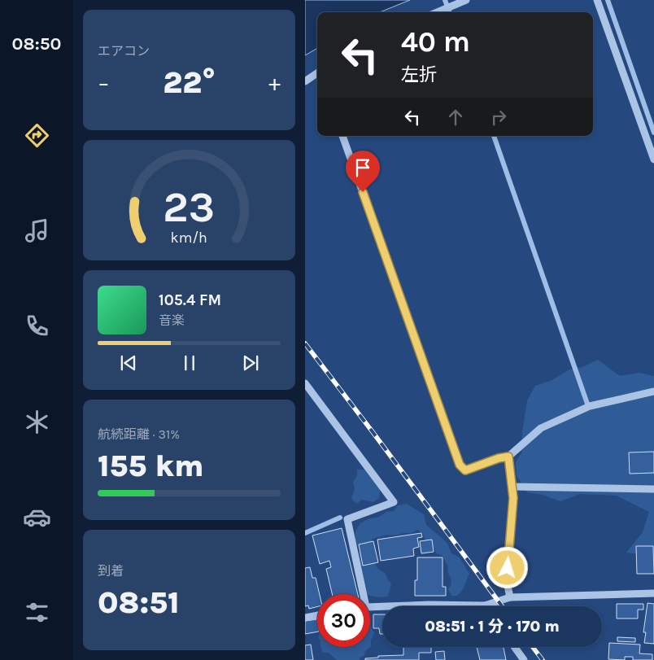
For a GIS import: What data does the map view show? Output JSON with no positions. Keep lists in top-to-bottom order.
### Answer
{
  "page": {
    "tabs": "08:50",
    "tile": [
      "エアコン",
      ["航続距離 · 31%", "155 km"],
      ["到着", "08:51"]
    ],
    "turn": ["40 m", "左折"],
    "heat": ["−", "22°", "+"],
    "song": ["105.4 FM", "音楽"],
    "limit": "30",
    "trip": "08:51 · 1 分 · 170 m",
    "gauge": ["23", "km/h"]
  }
}
